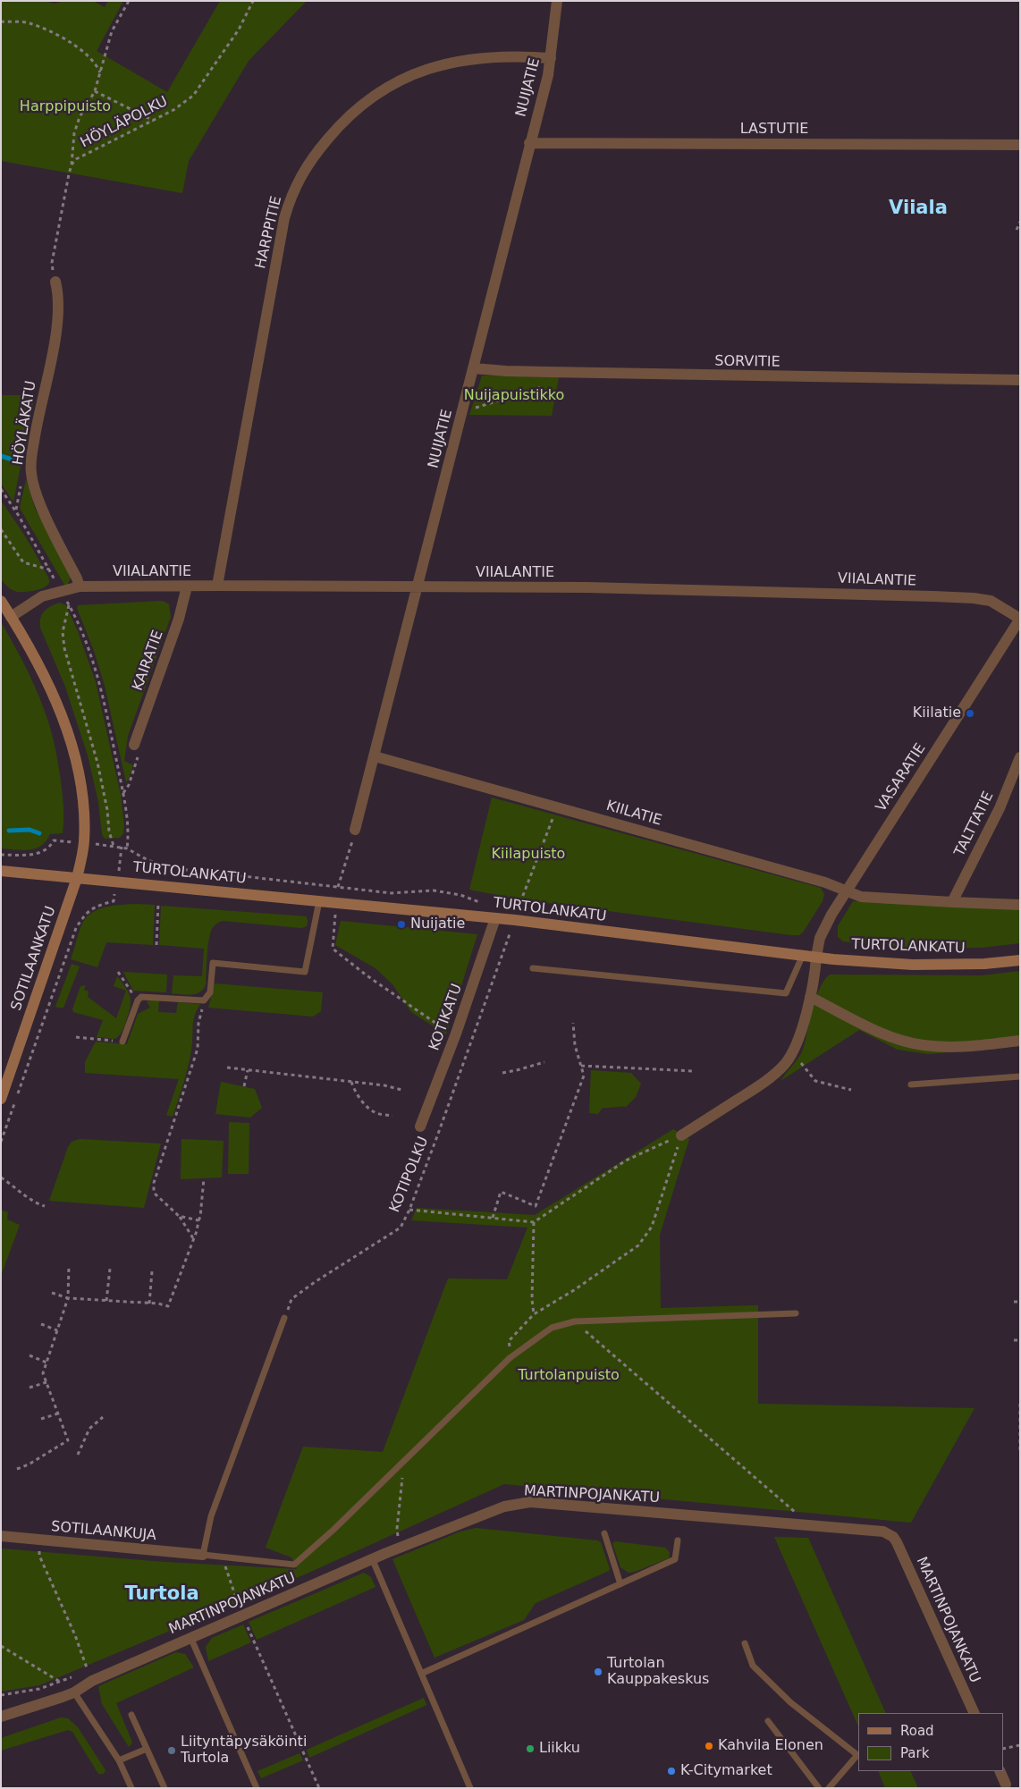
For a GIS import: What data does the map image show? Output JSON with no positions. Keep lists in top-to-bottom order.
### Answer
{
  "streets": {
    "main road": ["TURTOLANKATU", "SOTILAANKATU"],
    "street": [
      "NUIJATIE",
      "LASTUTIE",
      "HARPPITIE",
      "SORVITIE",
      "HÖYLÄKATU",
      "VIIALANTIE",
      "KAIRATIE",
      "VASARATIE",
      "KIILATIE",
      "TALTTATIE",
      "KOTIKATU",
      "MARTINPOJANKATU",
      "SOTILAANKUJA"
    ],
    "path": ["HÖYLÄPOLKU", "KOTIPOLKU"]
  },
  "crossings": [
    ["NUIJATIE", "LASTUTIE"],
    ["NUIJATIE", "HARPPITIE"],
    ["NUIJATIE", "SORVITIE"],
    ["NUIJATIE", "VIIALANTIE"],
    ["NUIJATIE", "KIILATIE"],
    ["HÖYLÄPOLKU", "HÖYLÄKATU"],
    ["HARPPITIE", "VIIALANTIE"],
    ["HÖYLÄKATU", "VIIALANTIE"],
    ["VIIALANTIE", "KAIRATIE"],
    ["VIIALANTIE", "VASARATIE"],
    ["VIIALANTIE", "SOTILAANKATU"],
    ["VASARATIE", "KIILATIE"],
    ["VASARATIE", "TURTOLANKATU"],
    ["KIILATIE", "TALTTATIE"],
    ["KIILATIE", "KOTIPOLKU"],
    ["TURTOLANKATU", "SOTILAANKATU"],
    ["TURTOLANKATU", "KOTIKATU"],
    ["TURTOLANKATU", "KOTIPOLKU"]
  ],
  "districts": ["Viiala", "Turtola"],
  "parks": [
    "Harppipuisto",
    "Nuijapuistikko",
    "Kiilapuisto",
    "Turtolanpuisto"
  ],
  "places": [
    "Kiilatie",
    "Nuijatie",
    "Turtolan Kauppakeskus",
    "Kahvila Elonen",
    "Liikku",
    "Liityntäpysäköinti Turtola",
    "K-Citymarket"
  ],
  "legend": ["Road", "Park"]
}
